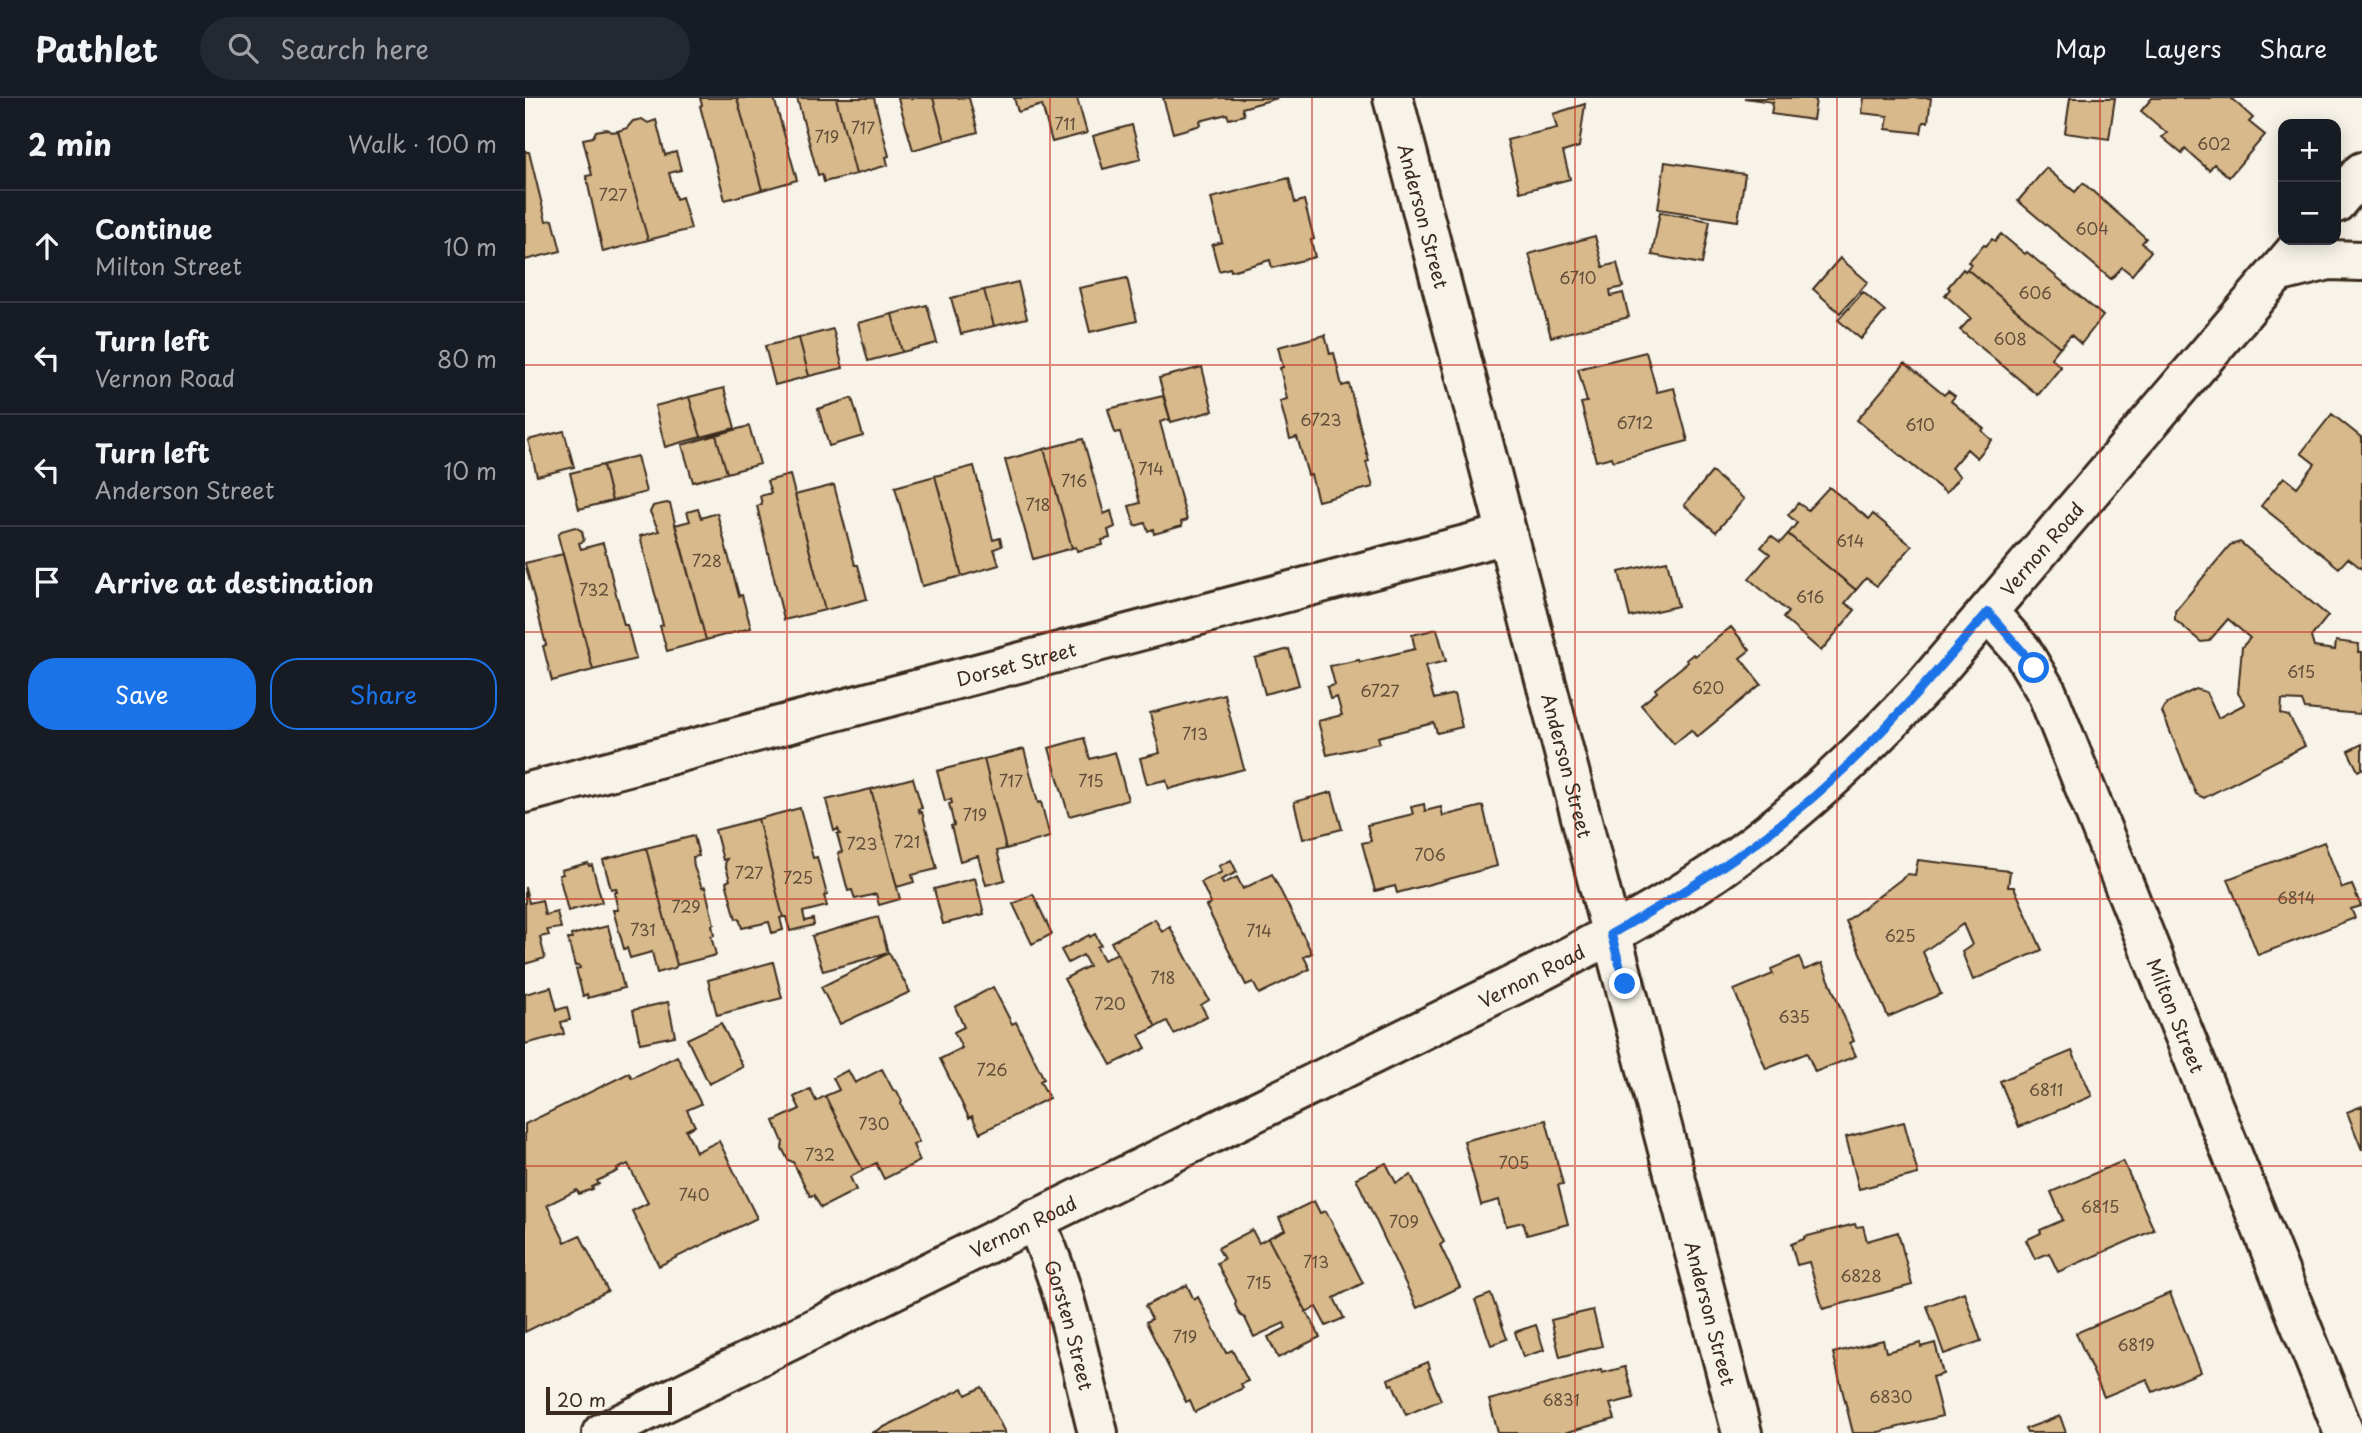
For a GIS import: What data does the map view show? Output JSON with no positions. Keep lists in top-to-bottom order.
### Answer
{
  "streets": {
    "street": [
      "Anderson Street",
      "Vernon Road",
      "Dorset Street",
      "Milton Street",
      "Gorsten Street"
    ]
  },
  "crossings": [
    ["Anderson Street", "Vernon Road"],
    ["Anderson Street", "Dorset Street"],
    ["Vernon Road", "Milton Street"],
    ["Vernon Road", "Gorsten Street"]
  ],
  "house_numbers": [
    "711",
    "717",
    "719",
    "602",
    "727",
    "604",
    "6710",
    "606",
    "608",
    "6723",
    "6712",
    "610",
    "714",
    "716",
    "718",
    "614",
    "728",
    "732",
    "616",
    "615",
    "620",
    "6727",
    "713",
    "717",
    "715",
    "719",
    "721",
    "723",
    "706",
    "727",
    "725",
    "6814",
    "729",
    "731",
    "714",
    "625",
    "718",
    "720",
    "635",
    "726",
    "6811",
    "730",
    "732",
    "705",
    "740",
    "6815",
    "709",
    "713",
    "6828",
    "715",
    "719",
    "6819",
    "6830",
    "6831"
  ],
  "scale_bar": "20 m",
  "page": {
    "header": "Pathlet",
    "search": "Search here",
    "nav": ["Map", "Layers", "Share"],
    "heading": ["2 min", "Walk · 100 m"],
    "map_buttons": ["+", "−"],
    "list": [
      ["Continue", "Milton Street", "10 m"],
      ["Turn left", "Vernon Road", "80 m"],
      ["Turn left", "Anderson Street", "10 m"],
      "Arrive at destination"
    ],
    "buttons": ["Save", "Share"],
    "scale": "20 m"
  }
}
